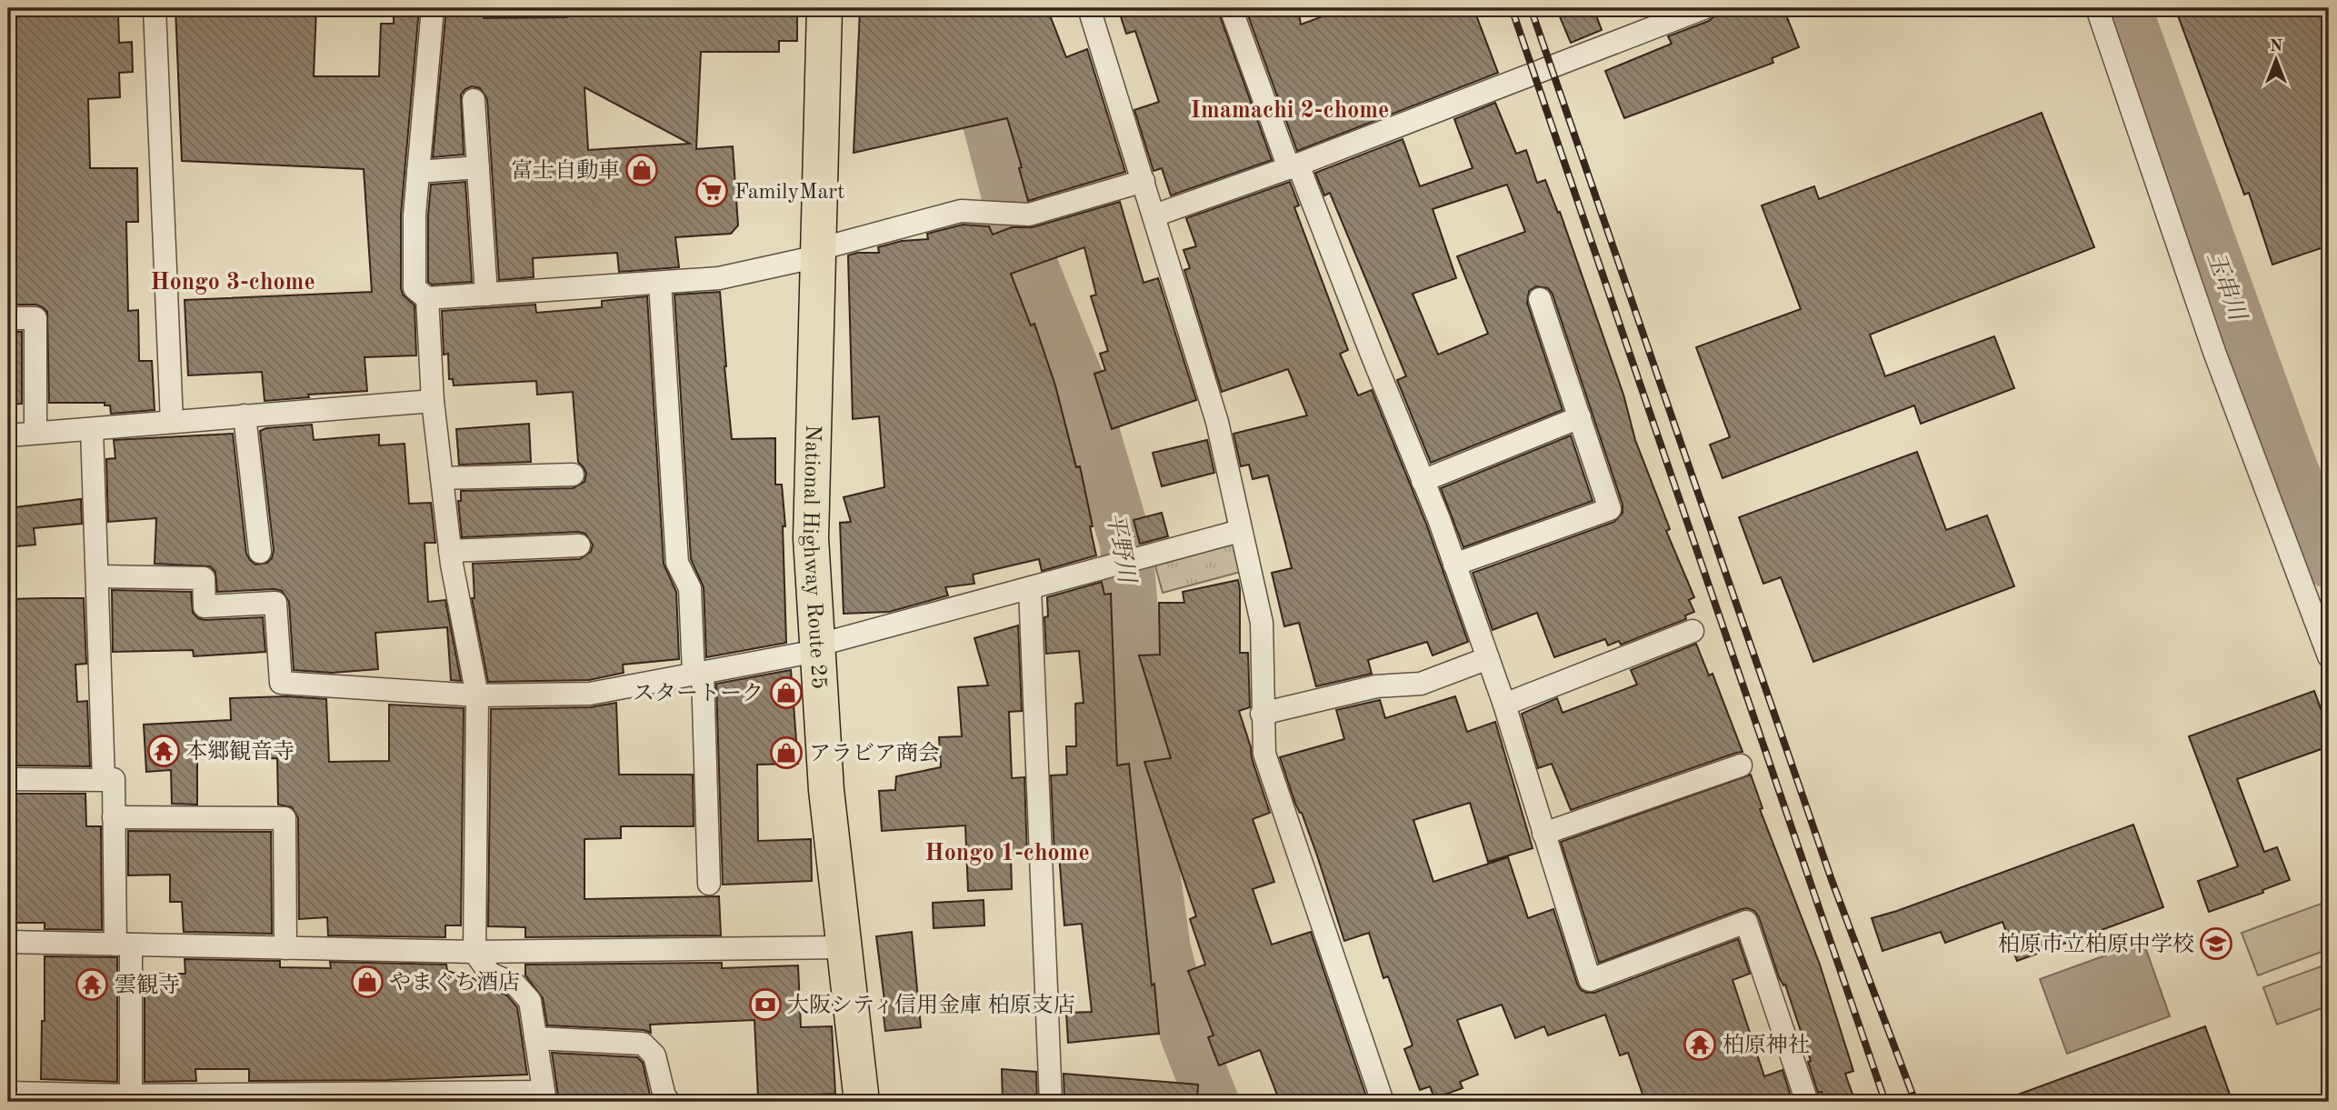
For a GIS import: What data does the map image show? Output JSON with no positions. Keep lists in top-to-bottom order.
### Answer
{
  "streets": {
    "highway": ["National Highway Route 25"]
  },
  "districts": ["Imamachi 2-chome", "Hongo 3-chome", "Hongo 1-chome"],
  "water": ["玉串川", "平野川"],
  "places": {
    "shop": [
      "富士自動車",
      "スタートーク",
      "アラビア商会",
      "やまぐち酒店"
    ],
    "supermarket": ["FamilyMart"],
    "temple": ["本郷観音寺", "雲観寺", "柏原神社"],
    "school or university": ["柏原市立柏原中学校"],
    "bank": ["大阪シティ信用金庫 柏原支店"]
  },
  "north": "top"
}
